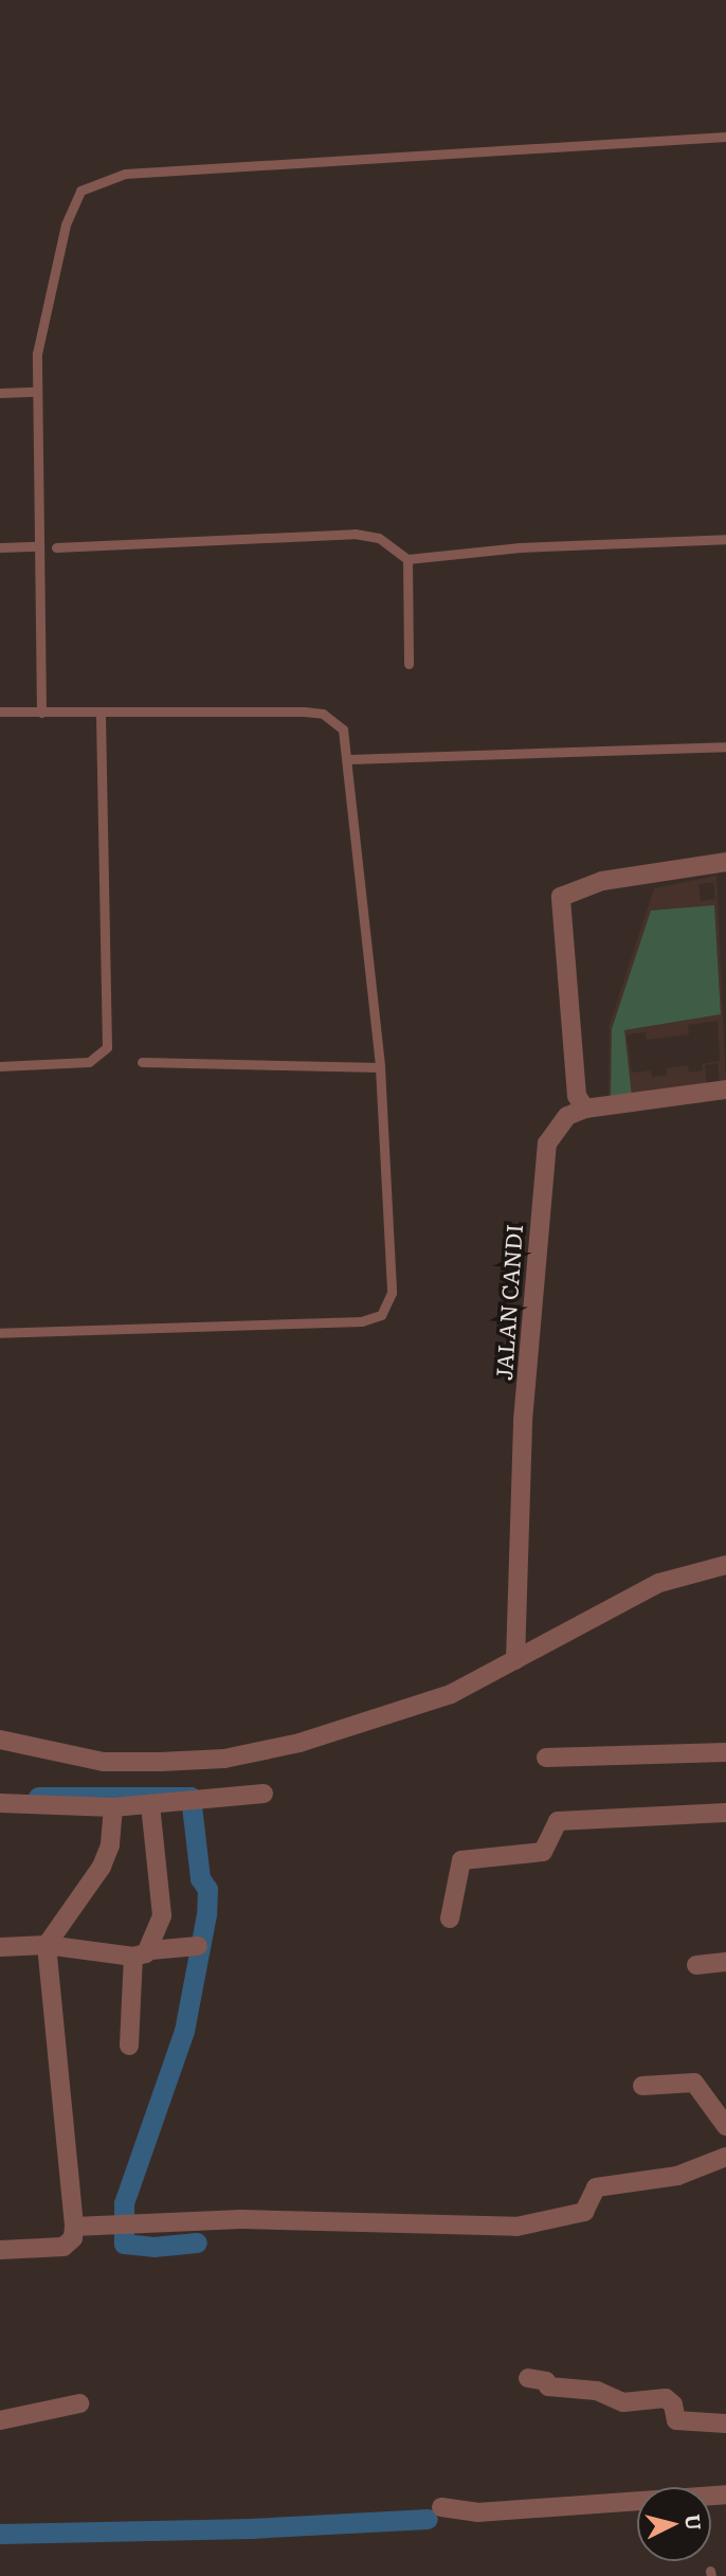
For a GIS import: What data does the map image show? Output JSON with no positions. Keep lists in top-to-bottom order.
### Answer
{
  "streets": {
    "street": ["JALAN CANDI"]
  },
  "north": "right"
}
